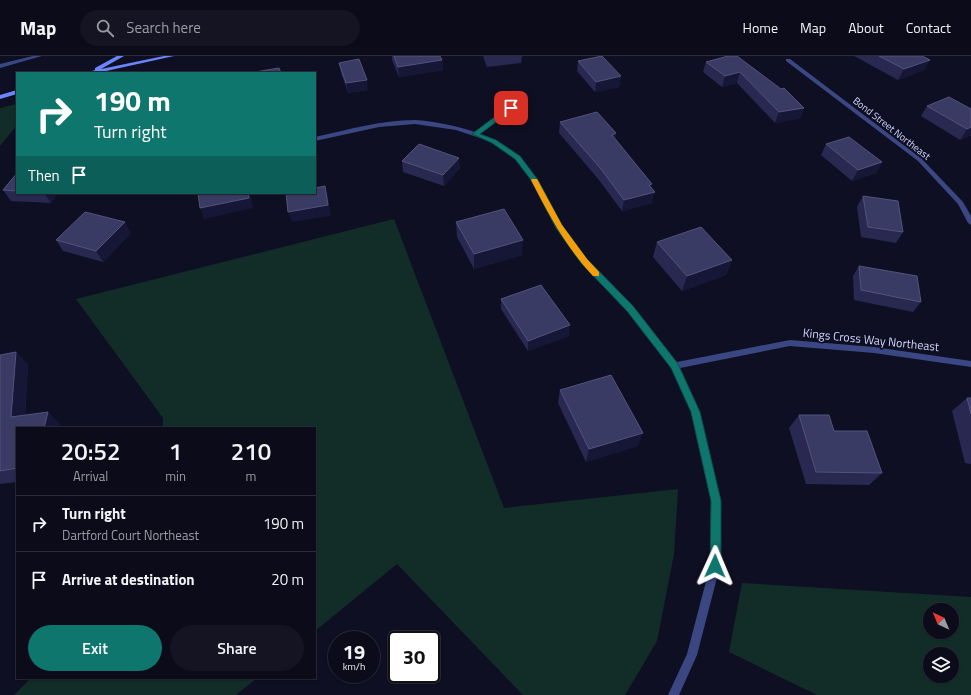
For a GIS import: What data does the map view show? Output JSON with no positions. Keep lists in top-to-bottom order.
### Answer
{
  "streets": {
    "street": ["Bond Street Northeast", "Kings Cross Way Northeast"]
  },
  "north": "top left",
  "page": {
    "header": "Map",
    "search": "Search here",
    "nav": [
      "Home",
      "Map",
      "About",
      "Contact"
    ],
    "turn": ["190 m", "Turn right"],
    "then": "Then",
    "eta": [
      "20:52",
      "Arrival",
      "1",
      "min",
      "210",
      "m"
    ],
    "list": [
      {
        "name": "Turn right",
        "note": "Dartford Court Northeast",
        "value": "190 m"
      },
      {
        "name": "Arrive at destination",
        "value": "20 m"
      }
    ],
    "buttons": ["Exit", "Share"],
    "speed": "19 km/h",
    "limit": "30"
  }
}
